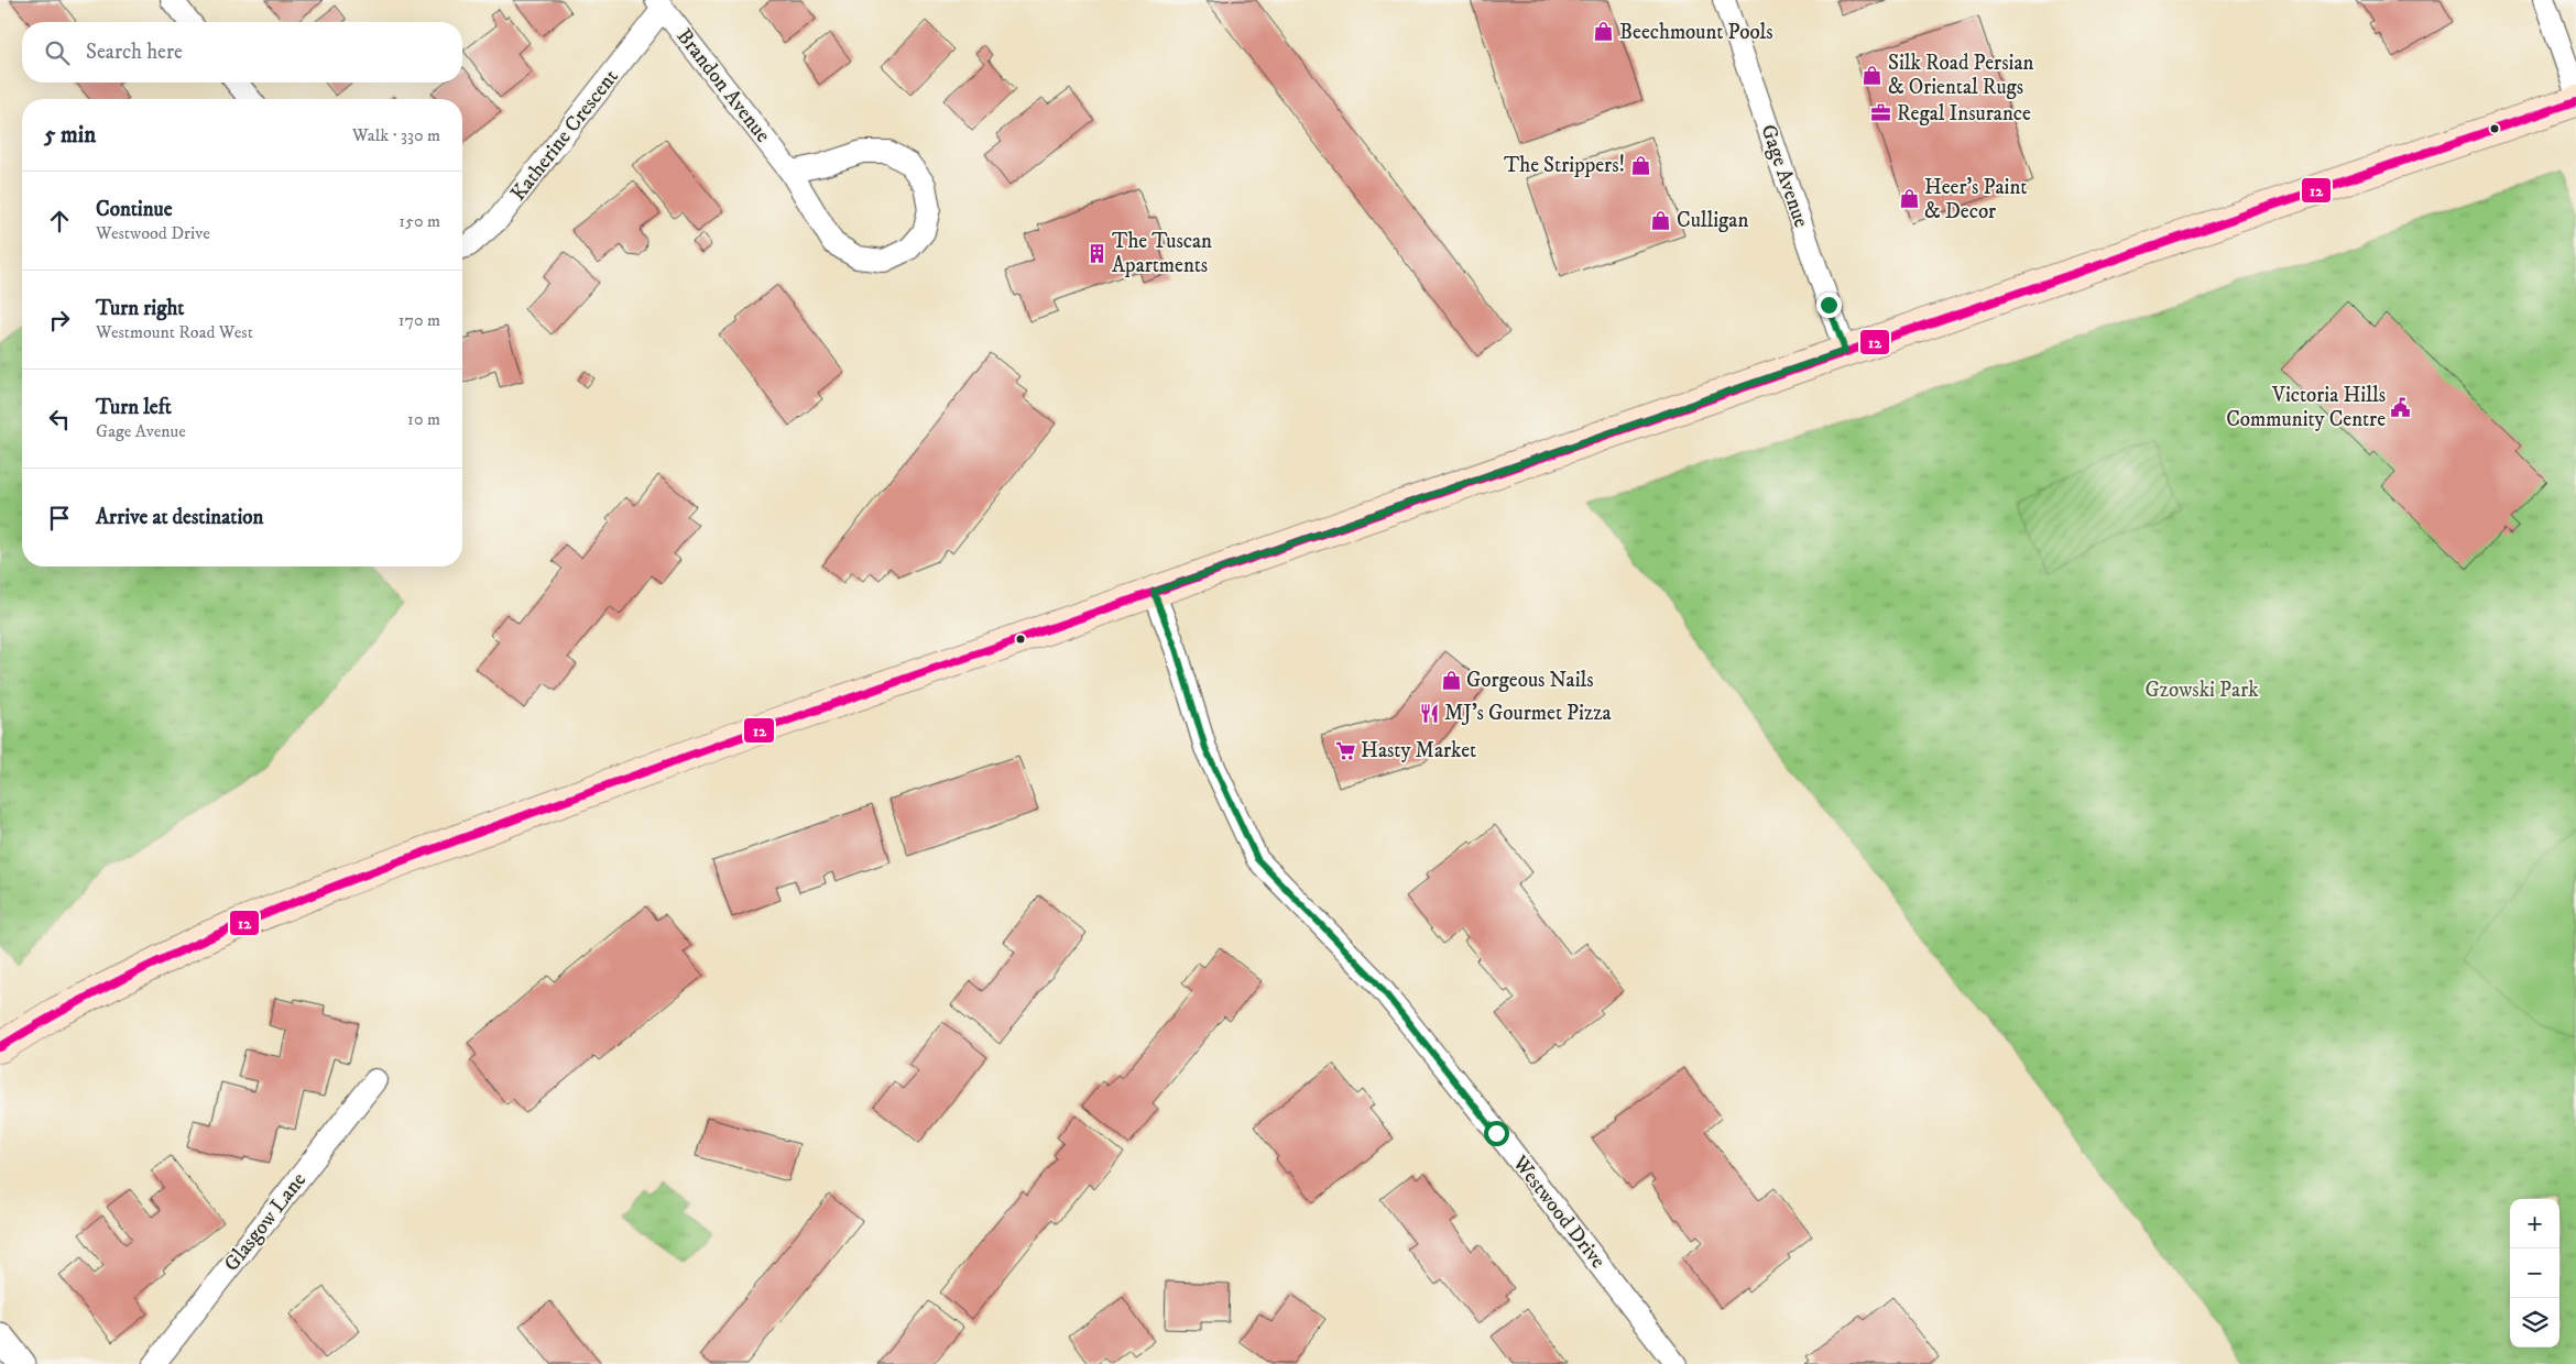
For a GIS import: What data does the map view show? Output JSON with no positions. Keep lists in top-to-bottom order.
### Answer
{
  "streets": {
    "street": [
      "Brandon Avenue",
      "Katherine Crescent",
      "Gage Avenue",
      "Westwood Drive",
      "Glasgow Lane"
    ]
  },
  "crossings": [
    ["Brandon Avenue", "Katherine Crescent"]
  ],
  "parks": ["Gzowski Park"],
  "places": {
    "shop": [
      "Beechmount Pools",
      "Silk Road Persian & Oriental Rugs",
      "The Strippers!",
      "Heer's Paint & Decor",
      "Culligan",
      "Gorgeous Nails"
    ],
    "office": ["Regal Insurance"],
    "building": ["The Tuscan Apartments"],
    "public building": ["Victoria Hills Community Centre"],
    "restaurant": ["MJ's Gourmet Pizza"],
    "supermarket": ["Hasty Market"]
  },
  "lines": ["transit line 12"],
  "page": {
    "search": "Search here",
    "heading": ["5 min", "Walk · 330 m"],
    "list": [
      ["Continue", "Westwood Drive", "150 m"],
      ["Turn right", "Westmount Road West", "170 m"],
      ["Turn left", "Gage Avenue", "10 m"],
      "Arrive at destination"
    ],
    "map_buttons": ["+", "−"]
  }
}
